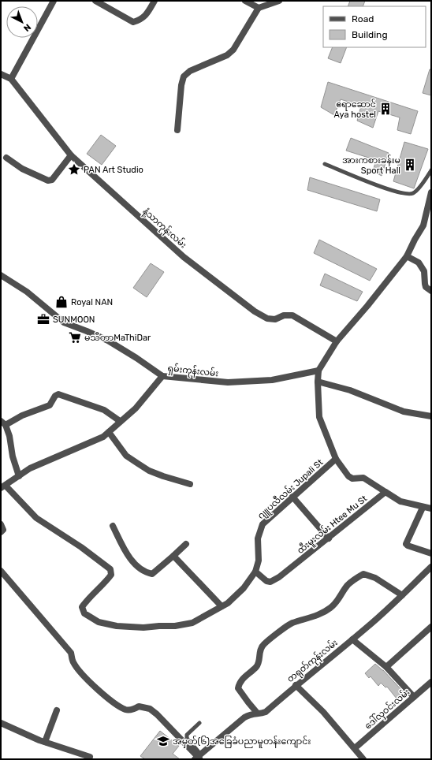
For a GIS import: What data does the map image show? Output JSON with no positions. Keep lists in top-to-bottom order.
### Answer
{
  "streets": {
    "street": [
      "နံ့သာကုန်းလမ်း",
      "ရှမ်းကုန်းလမ်း",
      "ဂျူပလီလမ်း Jupali St",
      "ထီးမူးလမ်း Htee Mu St",
      "တရုတ်ကုန်းလမ်း",
      "ဒေါ်လှဝင်းလမ်း"
    ]
  },
  "crossings": [
    ["ဂျူပလီလမ်း Jupali St", "ထီးမူးလမ်း Htee Mu St"]
  ],
  "places": {
    "building": ["ဧရာဆောင် Aya hostel", "အားကစားခန်းမ Sport Hall"],
    "place": ["PAN Art Studio"],
    "shop": ["Royal NAN"],
    "office": ["SUNMOON"],
    "supermarket": ["မသီတာMaThiDar"],
    "school or university": ["အမှတ်(၆)အခြေခံပညာမူတန်းကျောင်း"]
  },
  "legend": ["Road", "Building"],
  "north": "bottom right"
}
